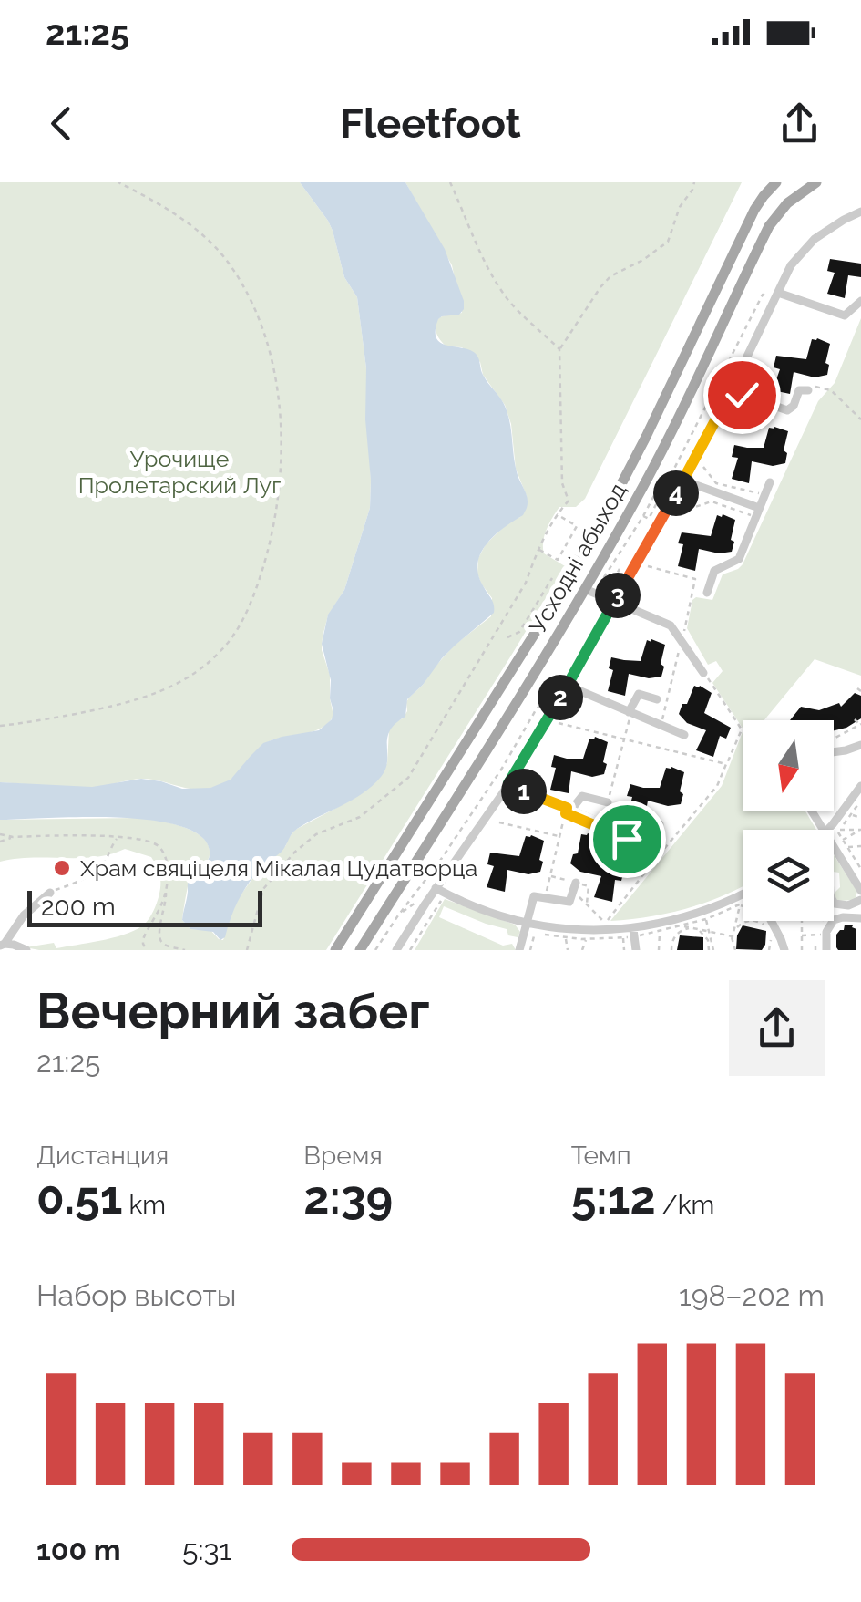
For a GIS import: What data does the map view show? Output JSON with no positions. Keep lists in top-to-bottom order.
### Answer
{
  "streets": {
    "main road": ["Усходні абыход"]
  },
  "parks": ["Урочище Пролетарский Луг"],
  "places": ["Храм свяціцеля Мікалая Цудатворца"],
  "scale_bar": "200 m",
  "north": "bottom",
  "page": {
    "status": "21:25",
    "header": "Fleetfoot",
    "pins": [
      "4",
      "3",
      "2",
      "1"
    ],
    "scale": "200 m",
    "heading": ["Вечерний забег", "21:25"],
    "stats": [
      ["Дистанция", "0.51 km"],
      ["Время", "2:39"],
      ["Темп", "5:12 /km"]
    ],
    "chart": ["Набор высоты", "198–202 m"],
    "list": [
      {
        "name": "100 m",
        "note": "5:31"
      }
    ]
  }
}
